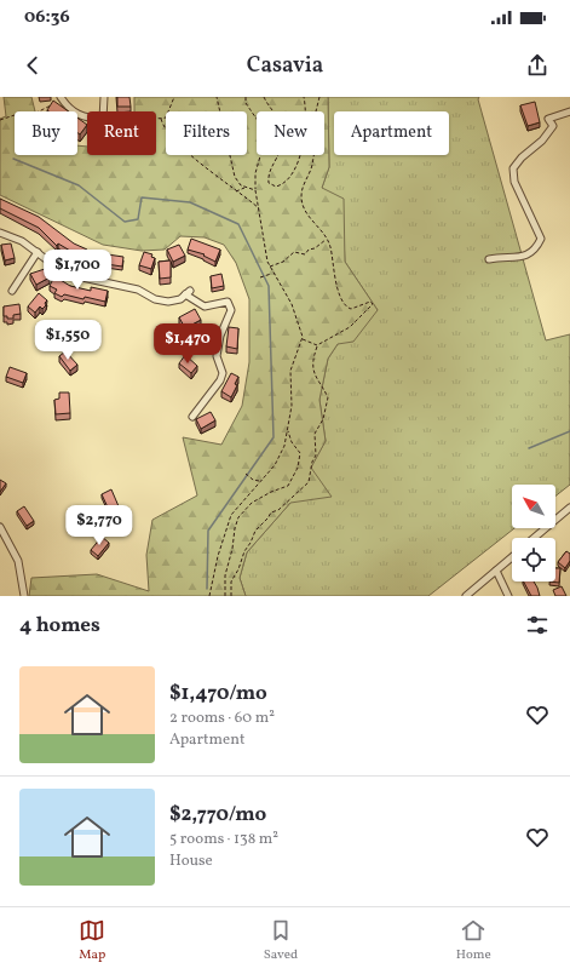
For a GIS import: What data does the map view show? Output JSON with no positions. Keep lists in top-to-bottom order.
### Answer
{
  "north": "top left",
  "page": {
    "status": "06:36",
    "header": "Casavia",
    "chip": [
      "Buy",
      "Rent",
      "Filters",
      "New",
      "Apartment"
    ],
    "price": [
      "$1,700",
      "$1,550",
      "$1,470",
      "$2,770"
    ],
    "heading": "4 homes",
    "list": [
      {
        "name": "$1,470/mo",
        "note": "2 rooms · 60 m² · Apartment"
      },
      {
        "name": "$2,770/mo",
        "note": "5 rooms · 138 m² · House"
      }
    ],
    "tabs": ["Map", "Saved", "Home"]
  }
}
